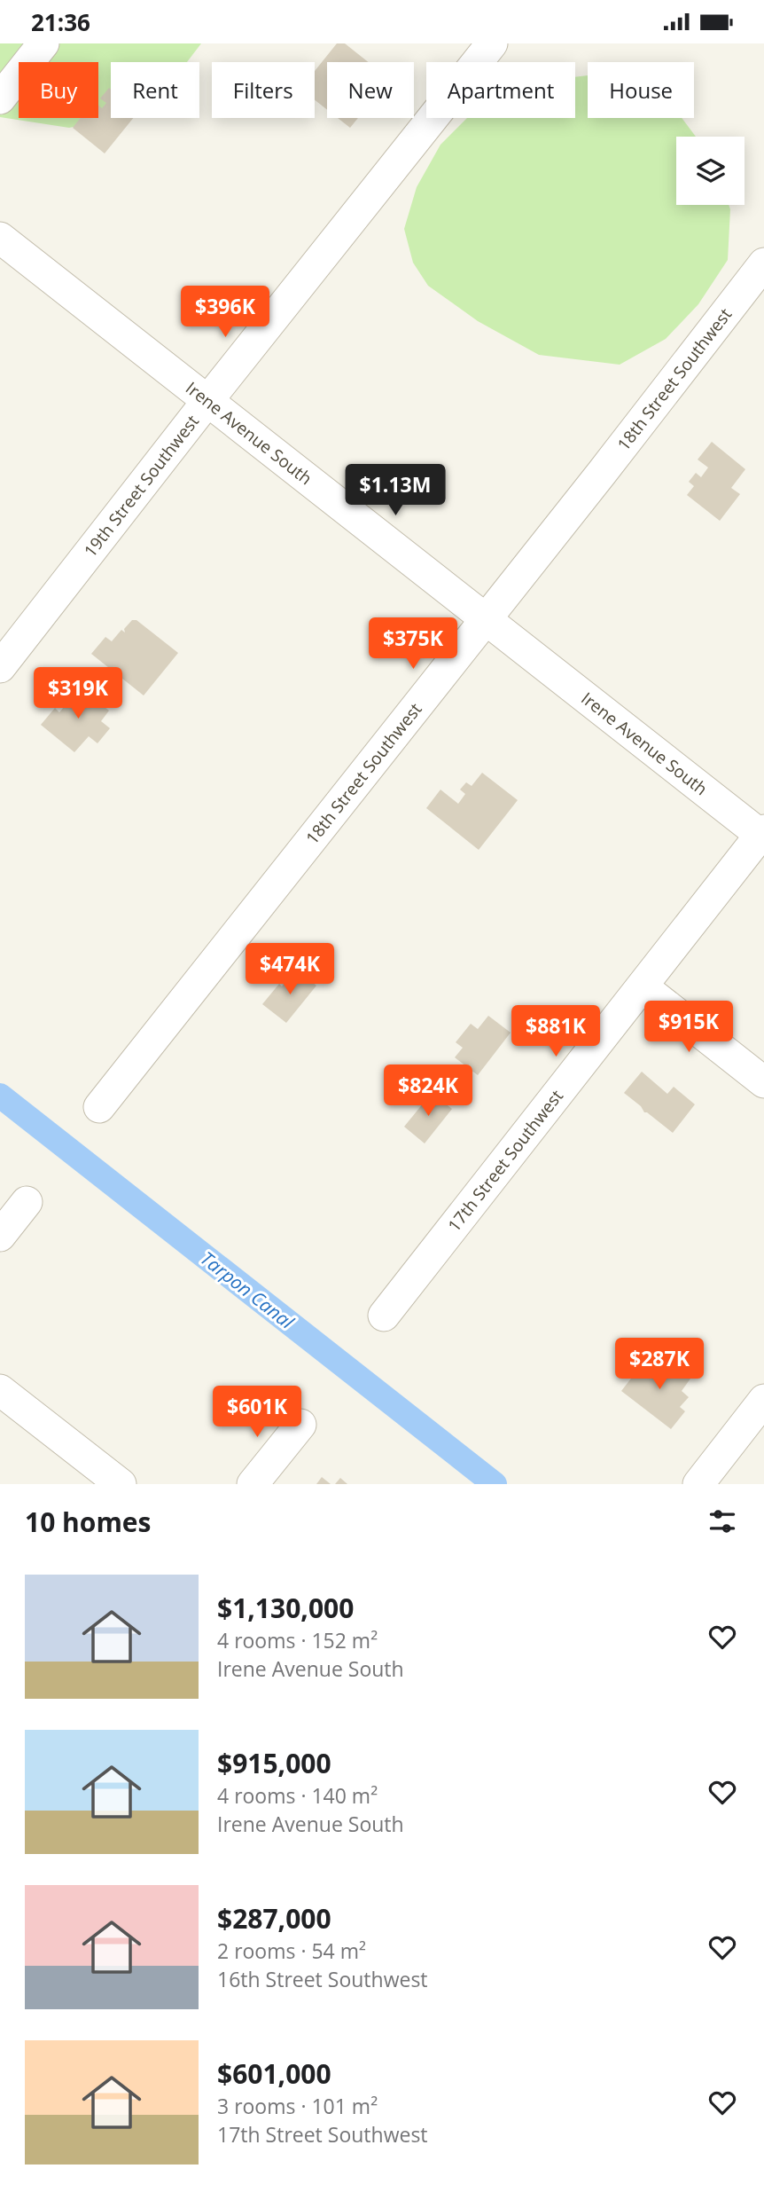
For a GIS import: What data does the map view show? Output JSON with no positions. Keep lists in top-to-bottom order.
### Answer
{
  "streets": {
    "street": [
      "18th Street Southwest",
      "Irene Avenue South",
      "19th Street Southwest",
      "17th Street Southwest"
    ]
  },
  "crossings": [
    ["18th Street Southwest", "Irene Avenue South"],
    ["Irene Avenue South", "19th Street Southwest"],
    ["Irene Avenue South", "17th Street Southwest"]
  ],
  "water": ["Tarpon Canal"],
  "page": {
    "status": "21:36",
    "chip": [
      "Buy",
      "Rent",
      "Filters",
      "New",
      "Apartment",
      "House"
    ],
    "price": [
      "$396K",
      "$1.13M",
      "$375K",
      "$319K",
      "$474K",
      "$915K",
      "$881K",
      "$824K",
      "$287K",
      "$601K"
    ],
    "heading": "10 homes",
    "list": [
      {
        "name": "$1,130,000",
        "note": "4 rooms · 152 m² · Irene Avenue South"
      },
      {
        "name": "$915,000",
        "note": "4 rooms · 140 m² · Irene Avenue South"
      },
      {
        "name": "$287,000",
        "note": "2 rooms · 54 m² · 16th Street Southwest"
      },
      {
        "name": "$601,000",
        "note": "3 rooms · 101 m² · 17th Street Southwest"
      }
    ]
  }
}
